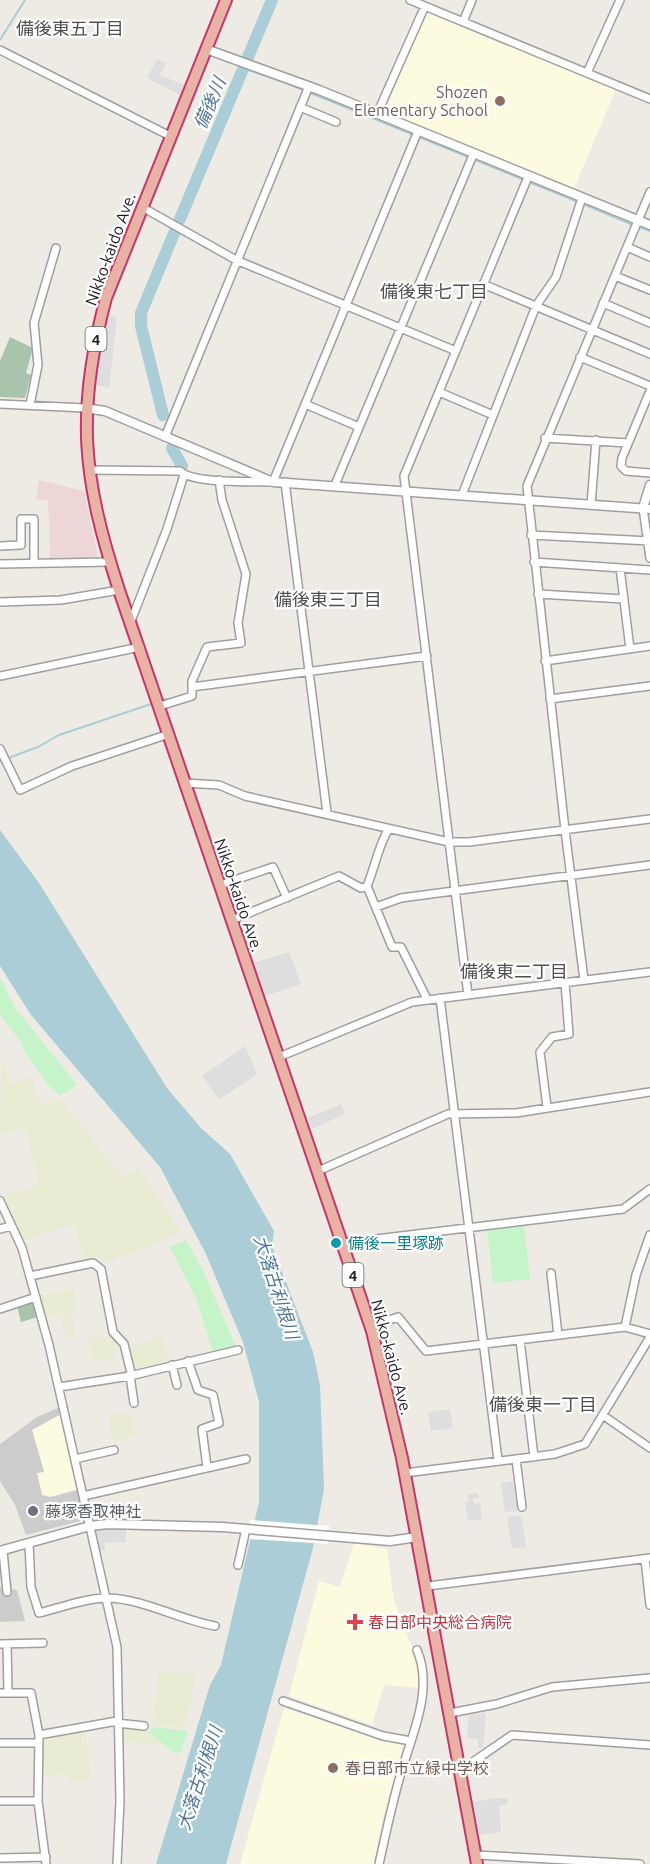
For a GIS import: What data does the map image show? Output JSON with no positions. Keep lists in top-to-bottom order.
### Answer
{
  "streets": {
    "highway": ["Nikko-kaido Ave.", "4"]
  },
  "districts": [
    "備後東五丁目",
    "備後東七丁目",
    "備後東三丁目",
    "備後東二丁目",
    "備後東一丁目"
  ],
  "water": ["備後川", "大落古利根川"],
  "places": {
    "other": [
      "Shozen Elementary School",
      "備後一里塚跡",
      "藤塚香取神社",
      "春日部市立緑中学校"
    ],
    "health": ["春日部中央総合病院"]
  }
}
